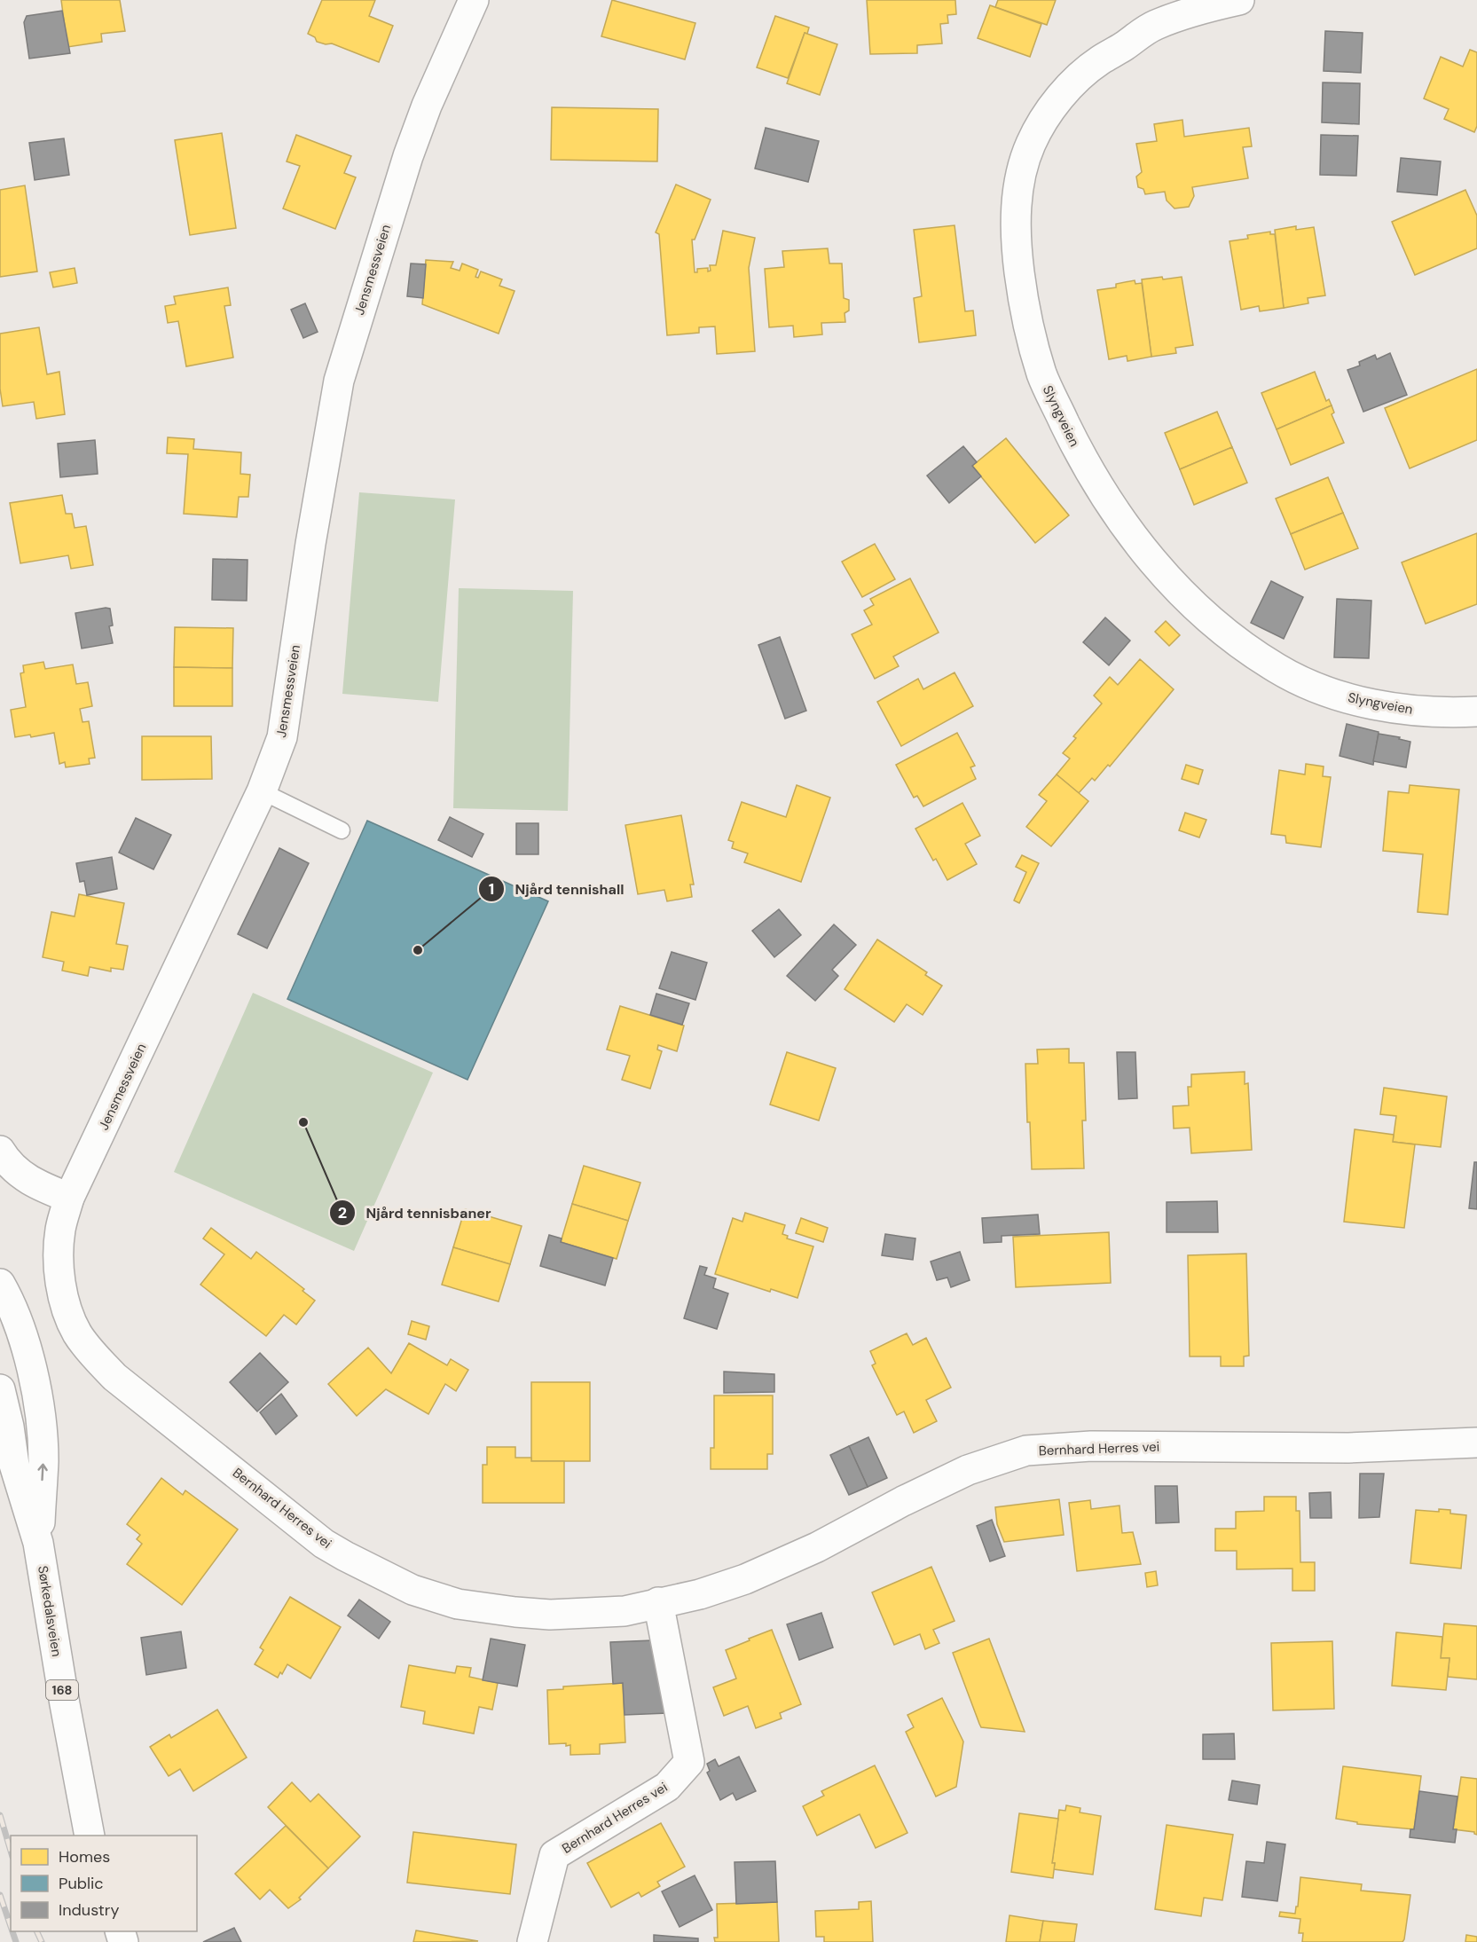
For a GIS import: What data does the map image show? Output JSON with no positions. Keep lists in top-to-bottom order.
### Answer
{
  "streets": {
    "street": [
      "Jensmessveien",
      "Slyngveien",
      "Bernhard Herres vei",
      "Sørkedalsveien",
      "168"
    ]
  },
  "crossings": [
    ["Jensmessveien", "Bernhard Herres vei"]
  ],
  "places": ["Njård tennishall", "Njård tennisbaner"],
  "legend": ["Homes", "Public", "Industry"]
}
